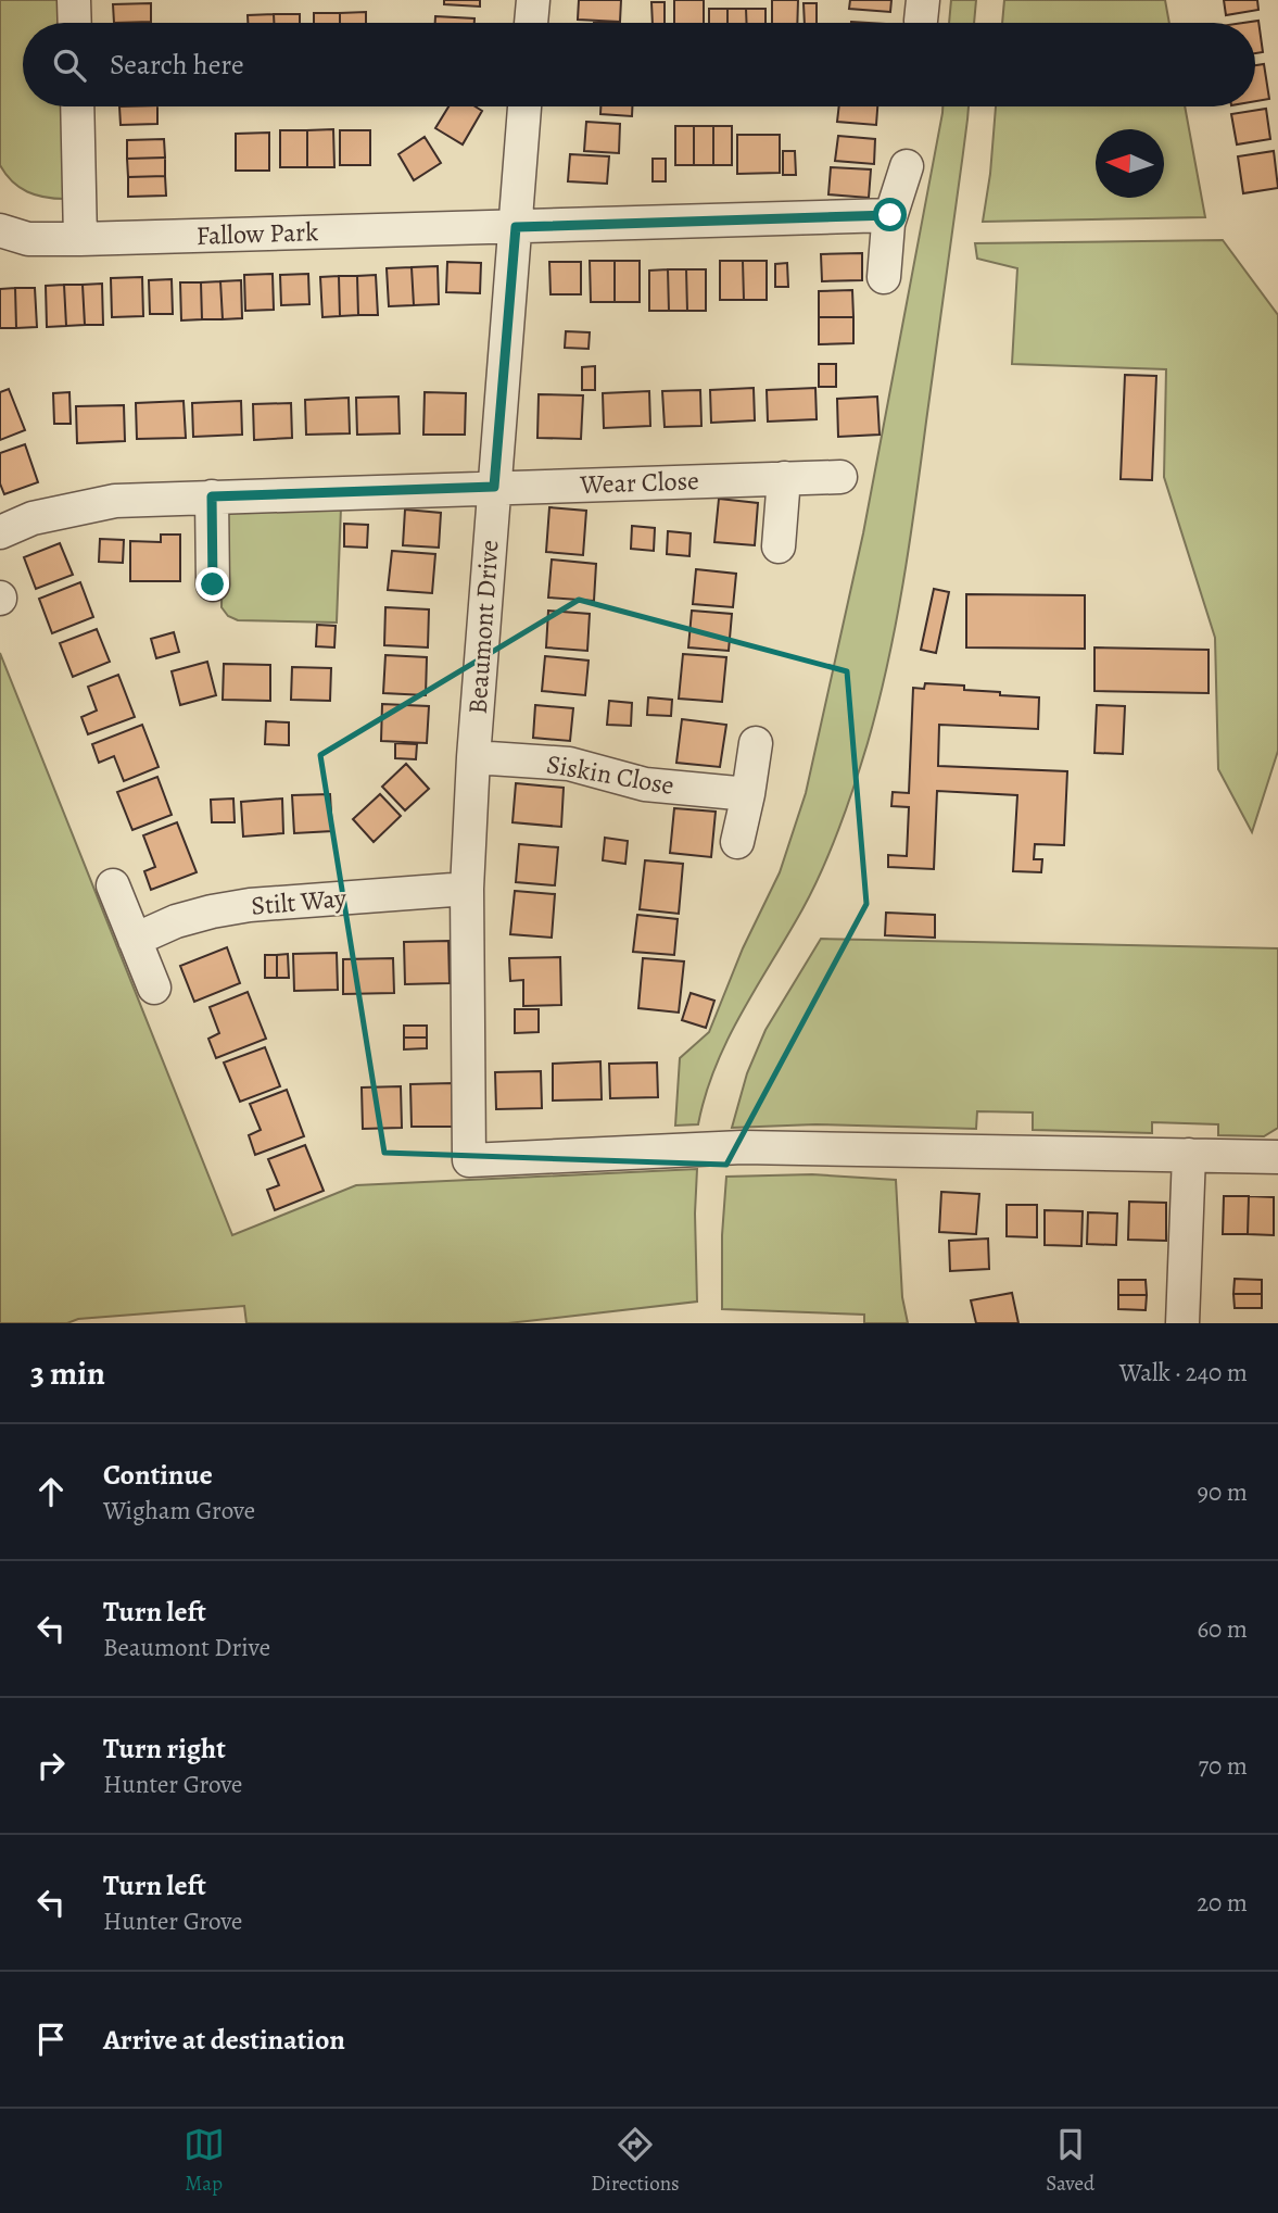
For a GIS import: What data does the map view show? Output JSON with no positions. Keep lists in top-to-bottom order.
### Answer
{
  "streets": {
    "street": [
      "Fallow Park",
      "Wear Close",
      "Beaumont Drive",
      "Siskin Close",
      "Stilt Way"
    ]
  },
  "crossings": [
    ["Fallow Park", "Beaumont Drive"],
    ["Wear Close", "Beaumont Drive"],
    ["Beaumont Drive", "Siskin Close"],
    ["Beaumont Drive", "Stilt Way"]
  ],
  "north": "left",
  "page": {
    "search": "Search here",
    "heading": ["3 min", "Walk · 240 m"],
    "list": [
      ["Continue", "Wigham Grove", "90 m"],
      ["Turn left", "Beaumont Drive", "60 m"],
      ["Turn right", "Hunter Grove", "70 m"],
      ["Turn left", "Hunter Grove", "20 m"],
      "Arrive at destination"
    ],
    "nav": ["Map", "Directions", "Saved"]
  }
}
